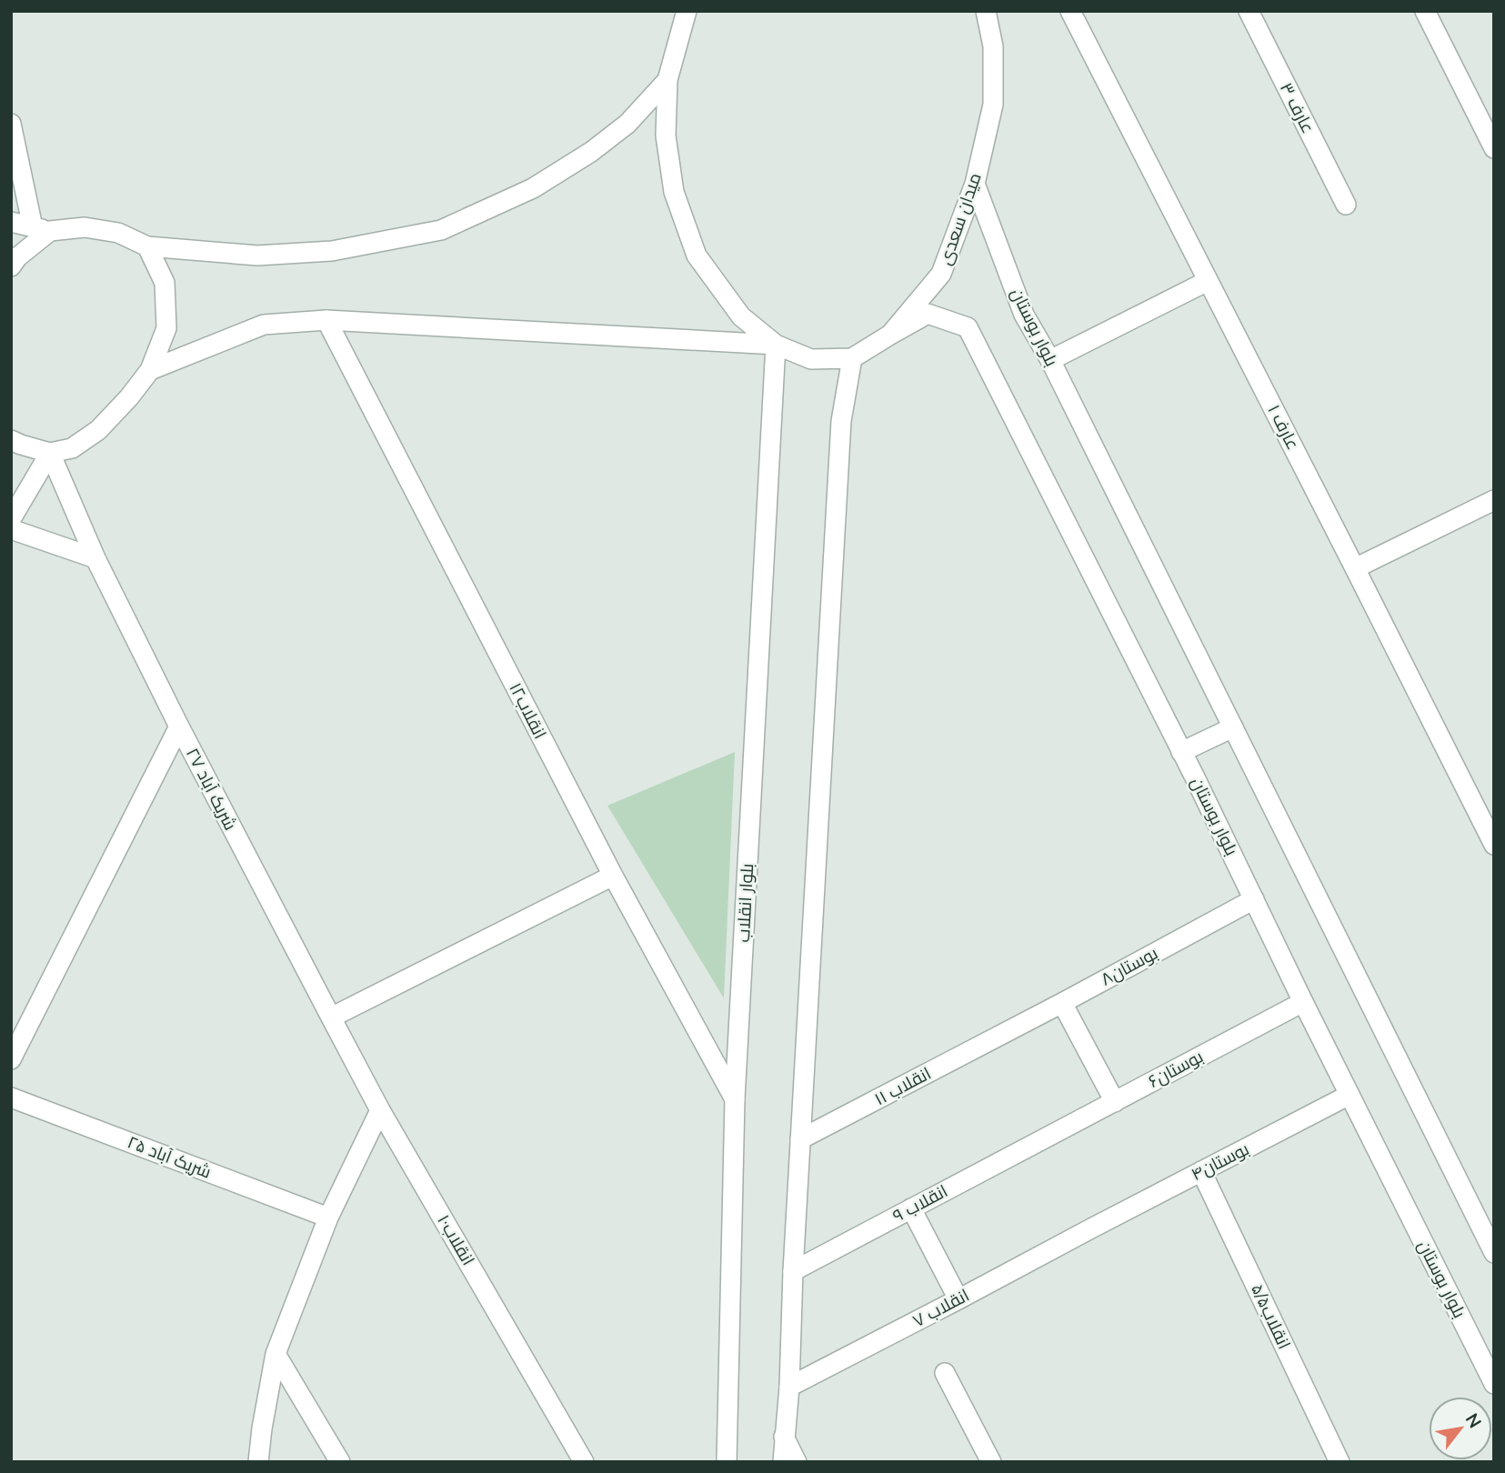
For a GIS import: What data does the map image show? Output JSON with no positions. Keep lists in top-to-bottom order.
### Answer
{
  "streets": {
    "street": [
      "عارف ۳",
      "میدان سعدی",
      "بلوار بوستان",
      "عارف ۱",
      "انقلاب۱۲",
      "شریک آباد ۲۷",
      "بلوار انقلاب",
      "بوستان۸",
      "بوستان۶",
      "انقلاب ۱۱",
      "شریک آباد ۲۵",
      "بوستان۴",
      "انقلاب ۹",
      "انقلاب۱۰",
      "انقلاب ۷",
      "انقلاب۵/۵"
    ]
  },
  "crossings": [
    ["میدان سعدی", "بلوار بوستان"],
    ["بلوار بوستان", "بوستان۸"],
    ["بلوار بوستان", "بوستان۶"],
    ["بلوار بوستان", "بوستان۴"],
    ["انقلاب۱۲", "بلوار انقلاب"],
    ["شریک آباد ۲۷", "انقلاب۱۰"],
    ["بوستان۸", "انقلاب ۱۱"],
    ["بوستان۶", "انقلاب ۹"],
    ["بوستان۴", "انقلاب ۷"],
    ["بوستان۴", "انقلاب۵/۵"]
  ],
  "north": "top right"
}
